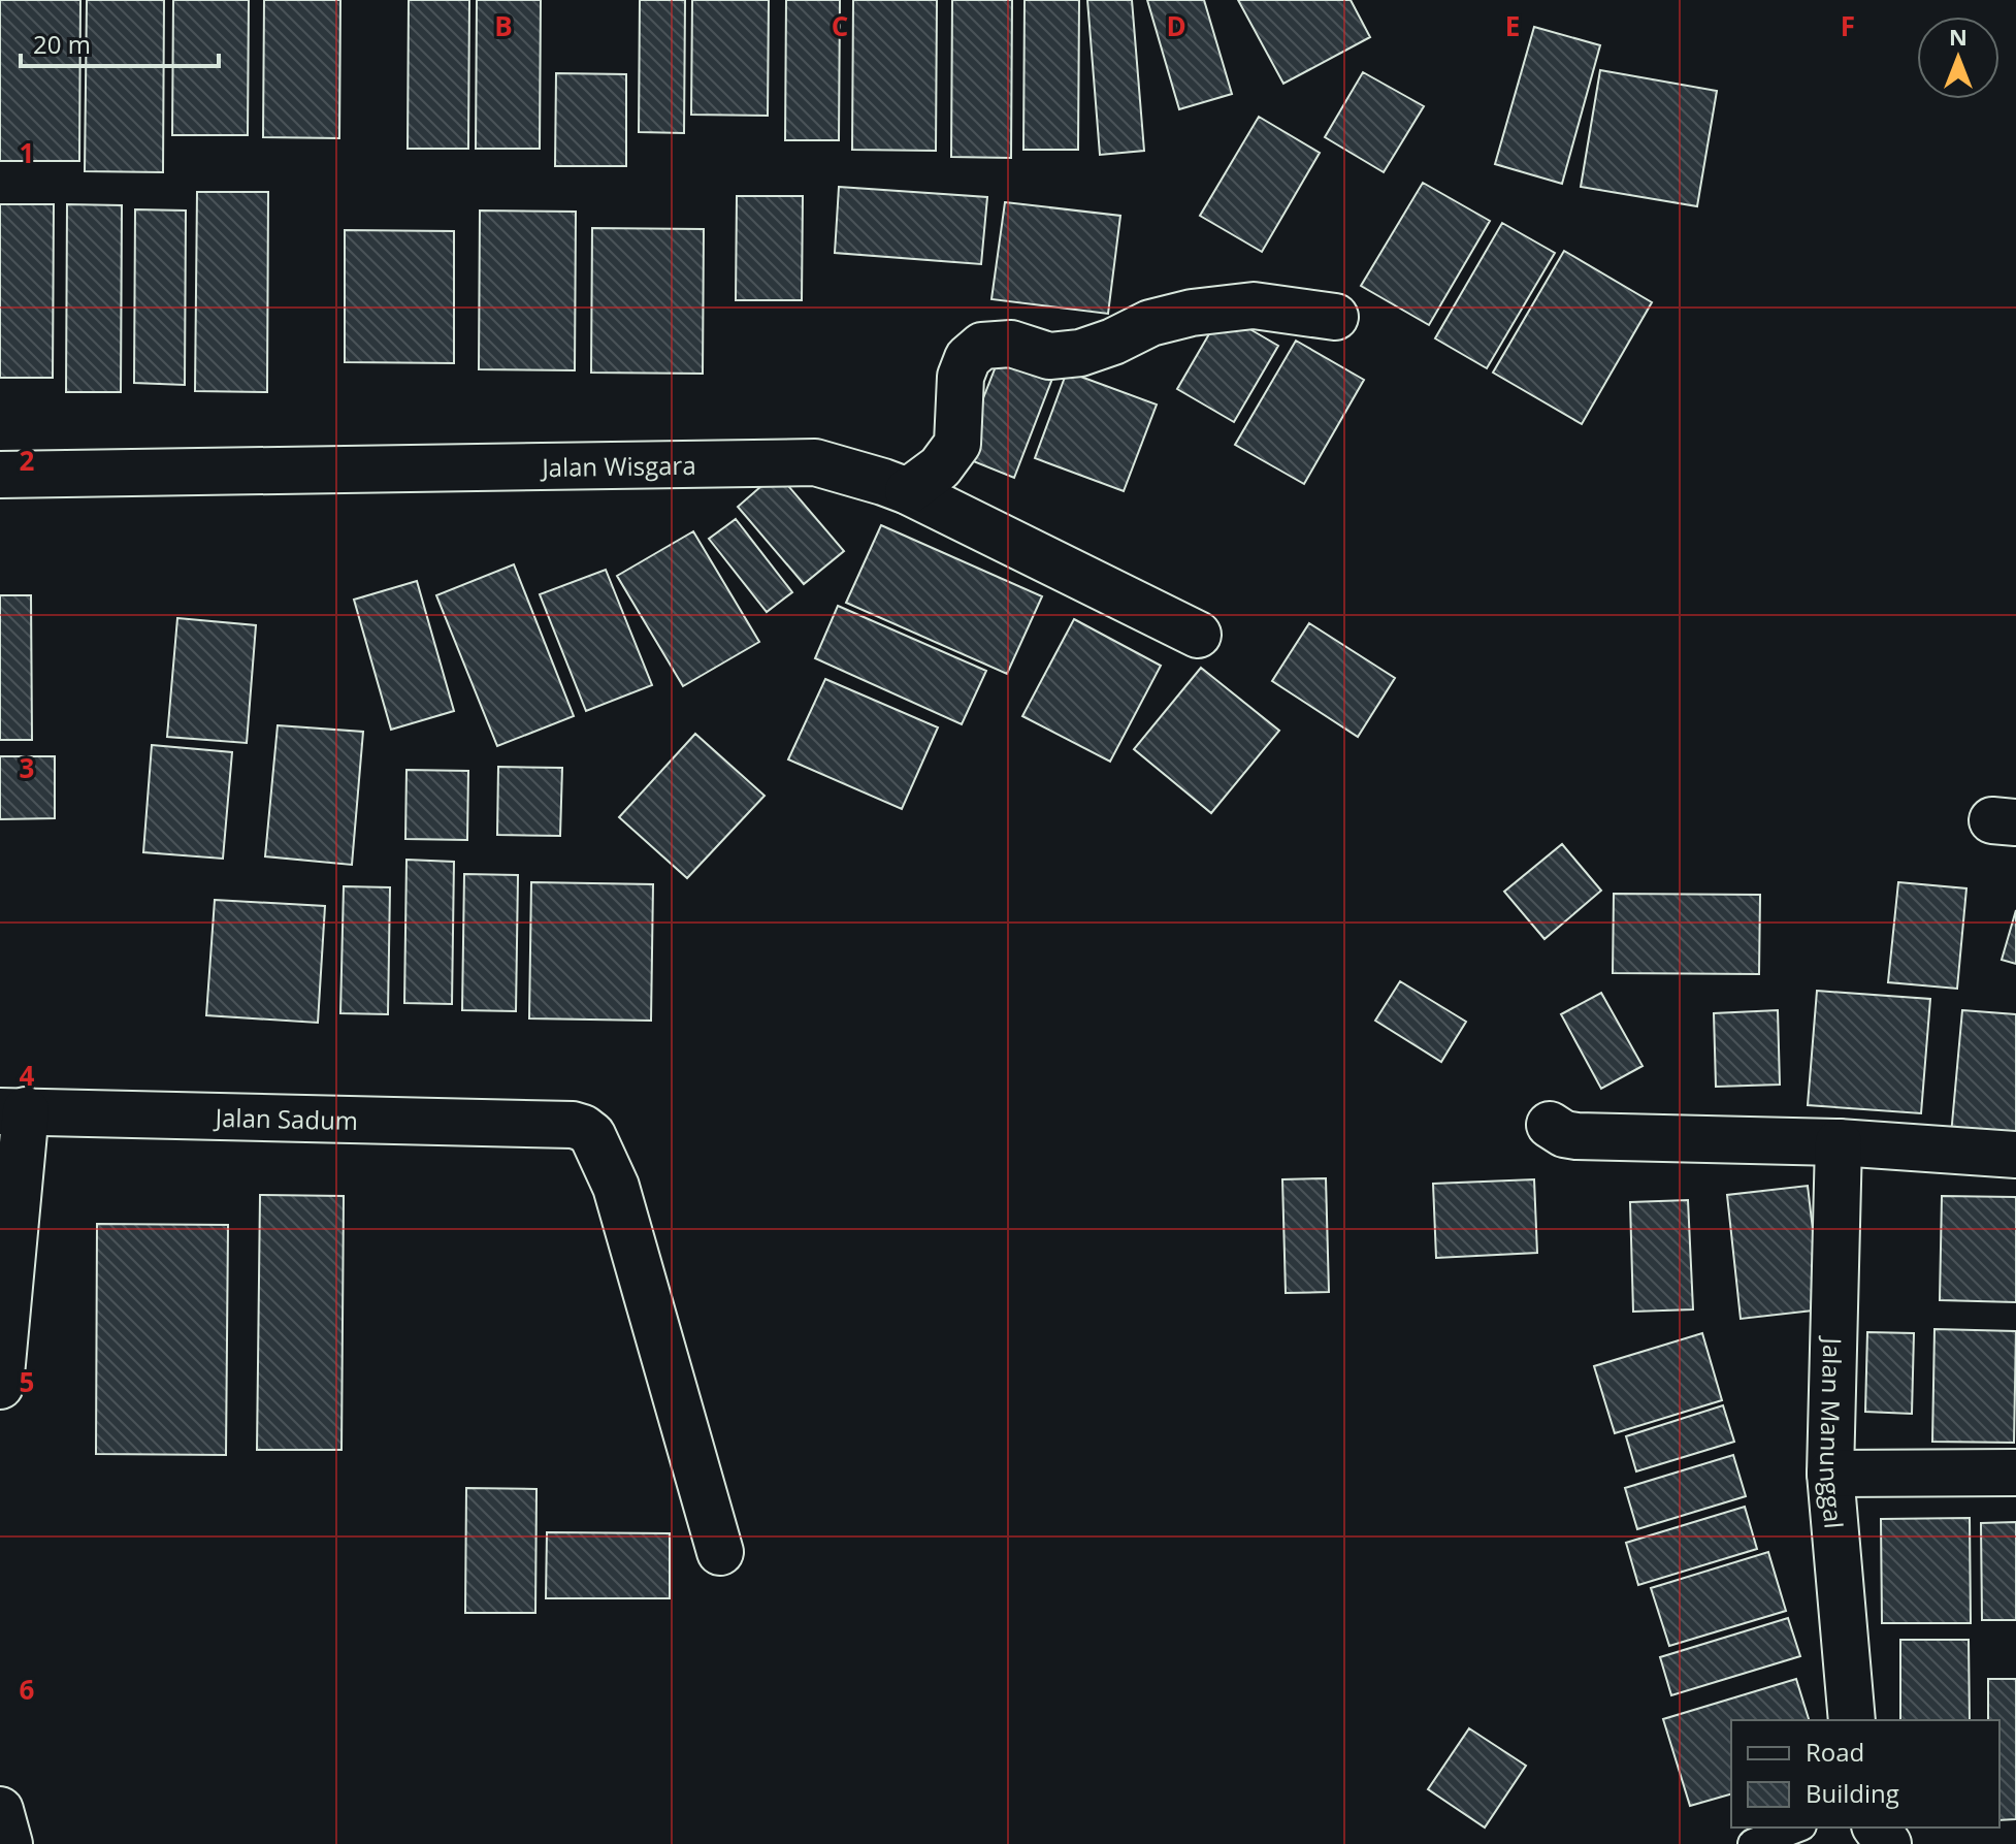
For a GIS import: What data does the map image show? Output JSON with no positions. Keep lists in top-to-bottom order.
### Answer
{
  "streets": {
    "street": ["Jalan Wisgara", "Jalan Sadum", "Jalan Manunggal"]
  },
  "legend": ["Road", "Building"],
  "scale_bar": "20 m",
  "north": "top",
  "grid": {
    "columns": [
      "B",
      "C",
      "D",
      "E",
      "F"
    ],
    "rows": [
      "1",
      "2",
      "3",
      "4",
      "5",
      "6"
    ]
  }
}
